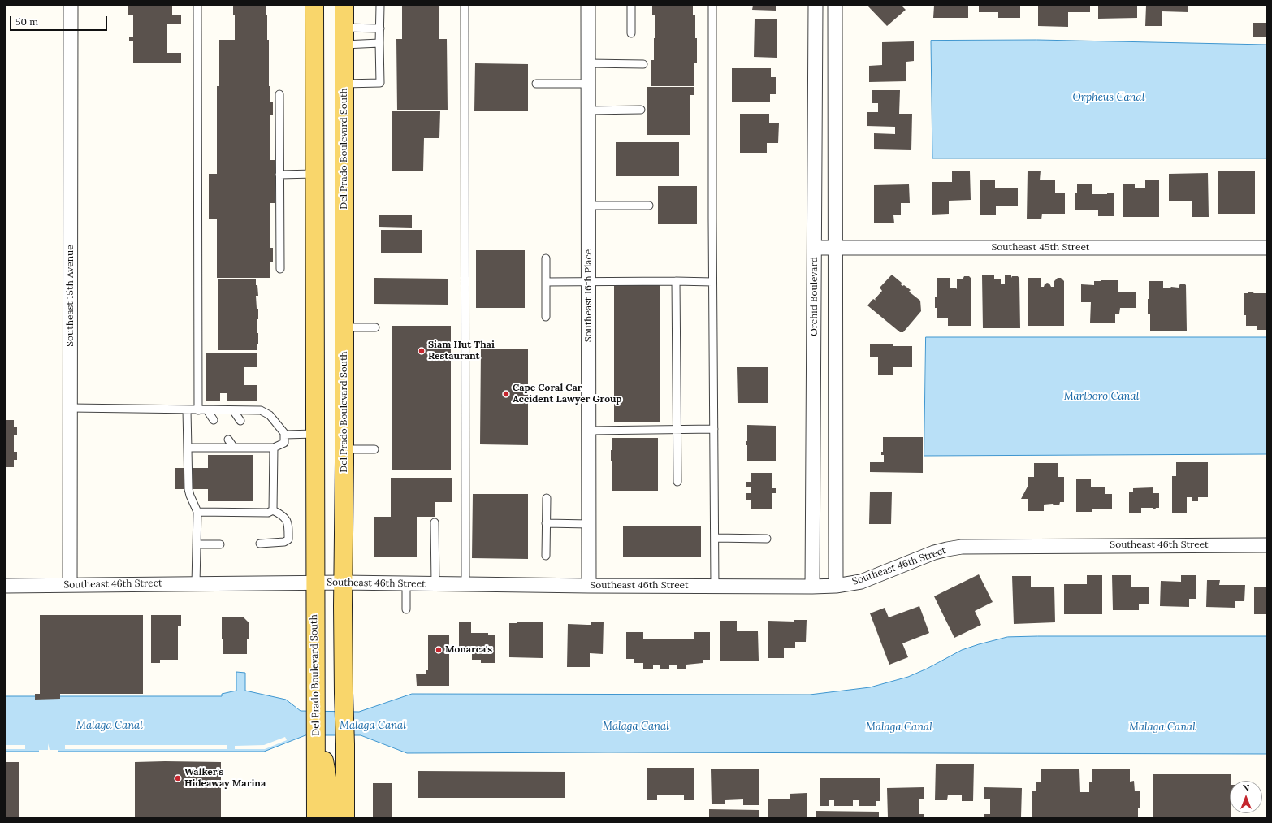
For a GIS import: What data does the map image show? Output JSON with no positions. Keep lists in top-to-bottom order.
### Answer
{
  "streets": {
    "main road": ["Del Prado Boulevard South"],
    "street": [
      "Southeast 45th Street",
      "Southeast 15th Avenue",
      "Southeast 16th Place",
      "Orchid Boulevard",
      "Southeast 46th Street"
    ]
  },
  "crossings": [
    ["Del Prado Boulevard South", "Southeast 46th Street"],
    ["Southeast 45th Street", "Orchid Boulevard"],
    ["Southeast 15th Avenue", "Southeast 46th Street"],
    ["Southeast 16th Place", "Southeast 46th Street"],
    ["Orchid Boulevard", "Southeast 46th Street"]
  ],
  "water": ["Orpheus Canal", "Marlboro Canal", "Malaga Canal"],
  "places": [
    "Siam Hut Thai Restaurant",
    "Cape Coral Car Accident Lawyer Group",
    "Monarca's",
    "Walker's Hideaway Marina"
  ],
  "scale_bar": "50 m",
  "north": "top"
}
